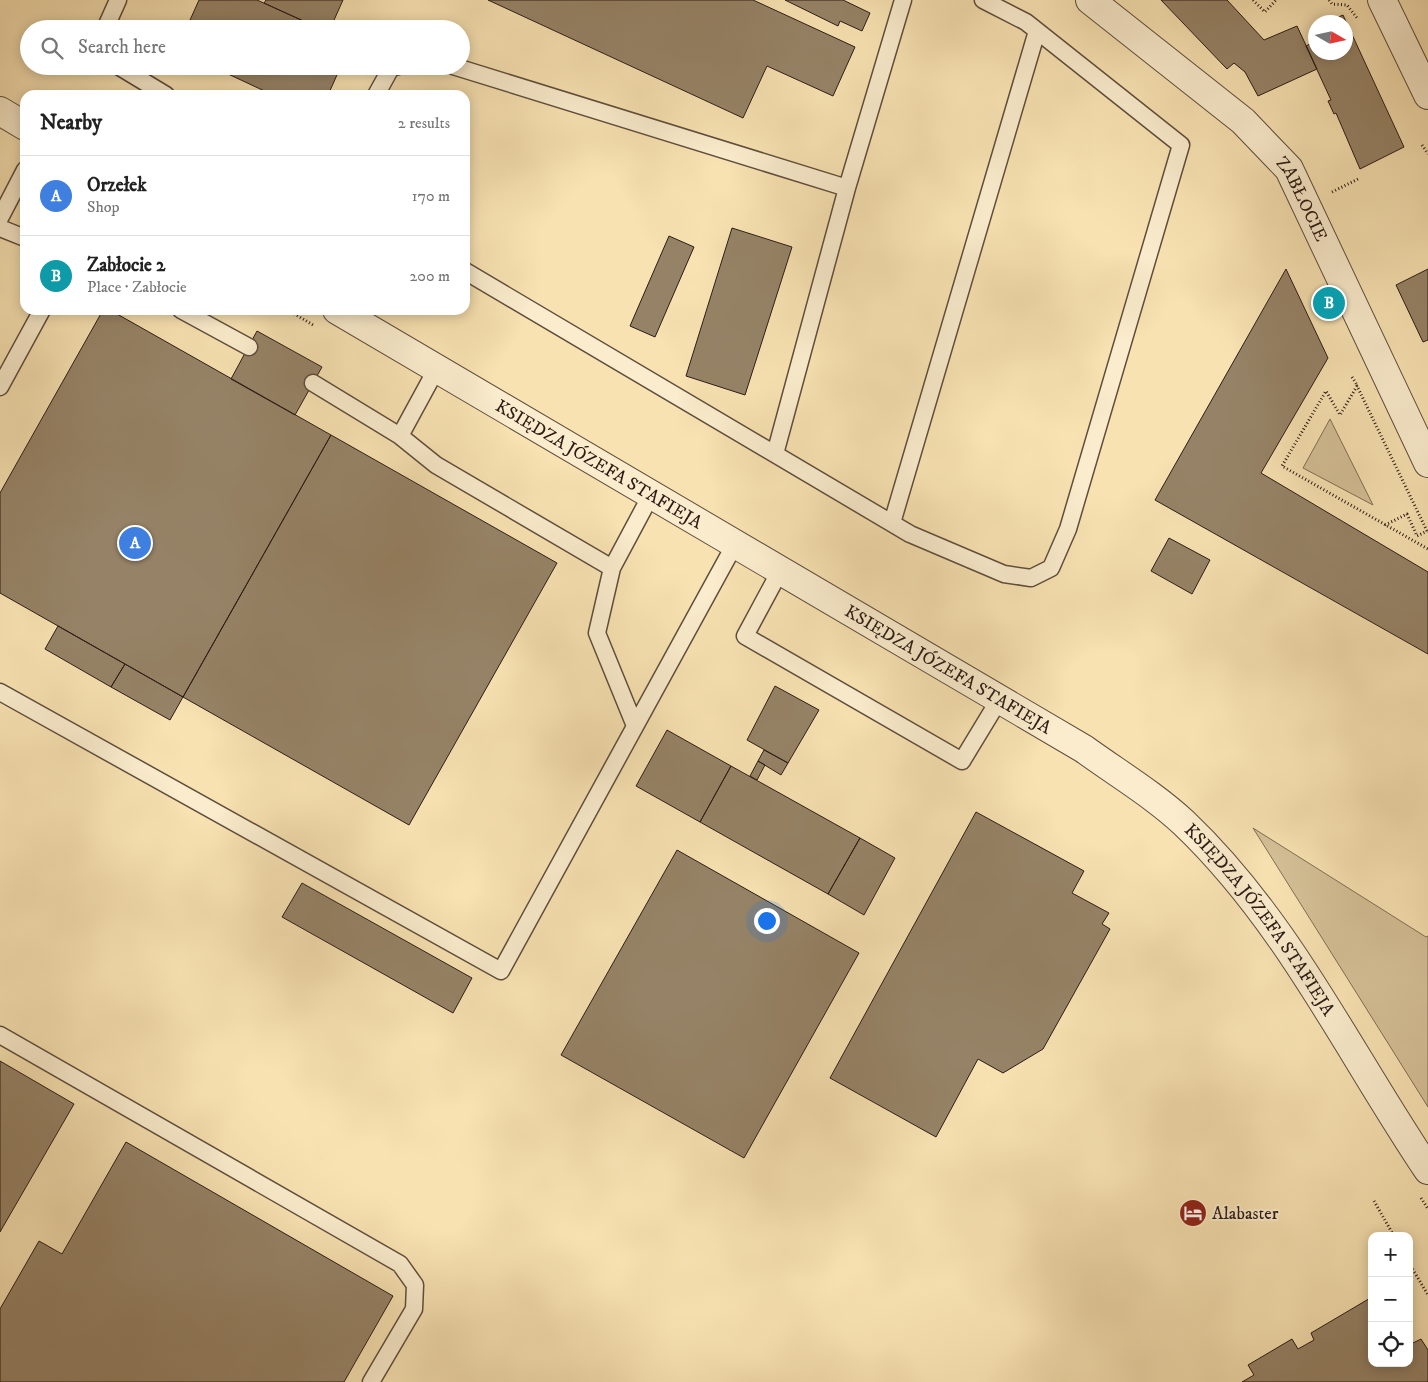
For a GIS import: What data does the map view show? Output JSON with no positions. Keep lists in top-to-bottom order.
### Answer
{
  "streets": {
    "street": ["ZABŁOCIE", "KSIĘDZA JÓZEFA STAFIEJA"]
  },
  "places": {
    "hotel": ["Alabaster"]
  },
  "north": "right",
  "page": {
    "search": "Search here",
    "heading": ["Nearby", "2 results"],
    "list": [
      {
        "mark": "A",
        "name": "Orzełek",
        "note": "Shop",
        "value": "170 m"
      },
      {
        "mark": "B",
        "name": "Zabłocie 2",
        "note": "Place · Zabłocie",
        "value": "200 m"
      }
    ],
    "pins": ["B", "A"],
    "map_buttons": ["+", "−"]
  }
}
